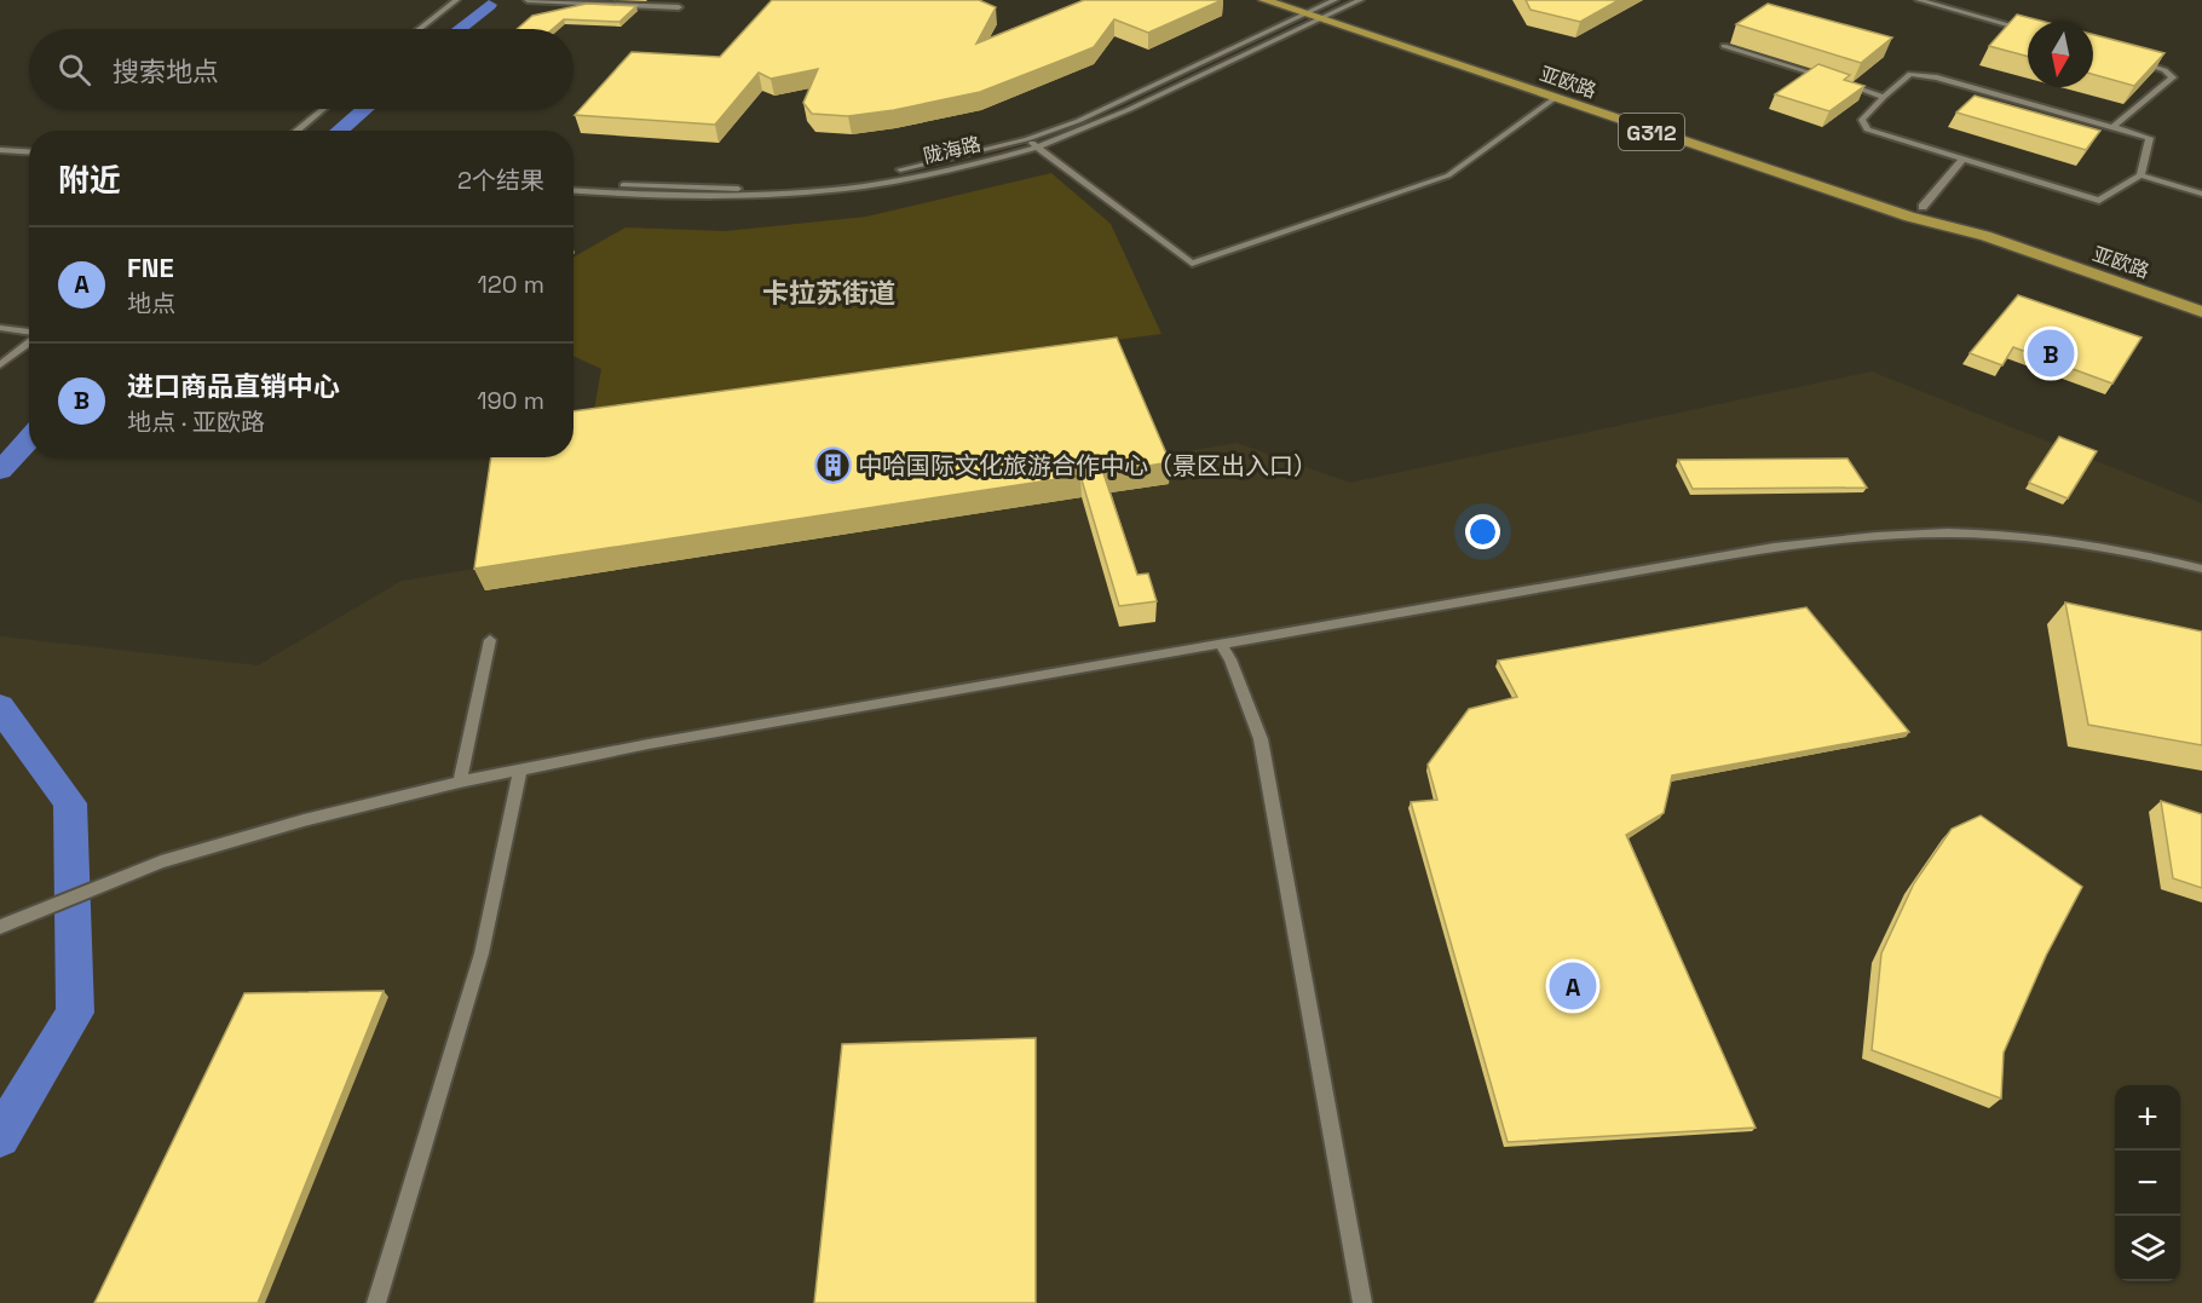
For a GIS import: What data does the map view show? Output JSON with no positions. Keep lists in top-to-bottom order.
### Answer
{
  "streets": {
    "highway": ["亚欧路", "G312"],
    "street": ["陇海路"]
  },
  "crossings": [
    ["亚欧路", "陇海路"]
  ],
  "districts": ["卡拉苏街道"],
  "places": {
    "building": ["中哈国际文化旅游合作中心（景区出入口）"]
  },
  "north": "bottom",
  "page": {
    "search": "搜索地点",
    "heading": ["附近", "2个结果"],
    "list": [
      {
        "mark": "A",
        "name": "FNE",
        "note": "地点",
        "value": "120 m"
      },
      {
        "mark": "B",
        "name": "进口商品直销中心",
        "note": "地点 · 亚欧路",
        "value": "190 m"
      }
    ],
    "pins": ["B", "A"],
    "map_buttons": ["+", "−"]
  }
}
